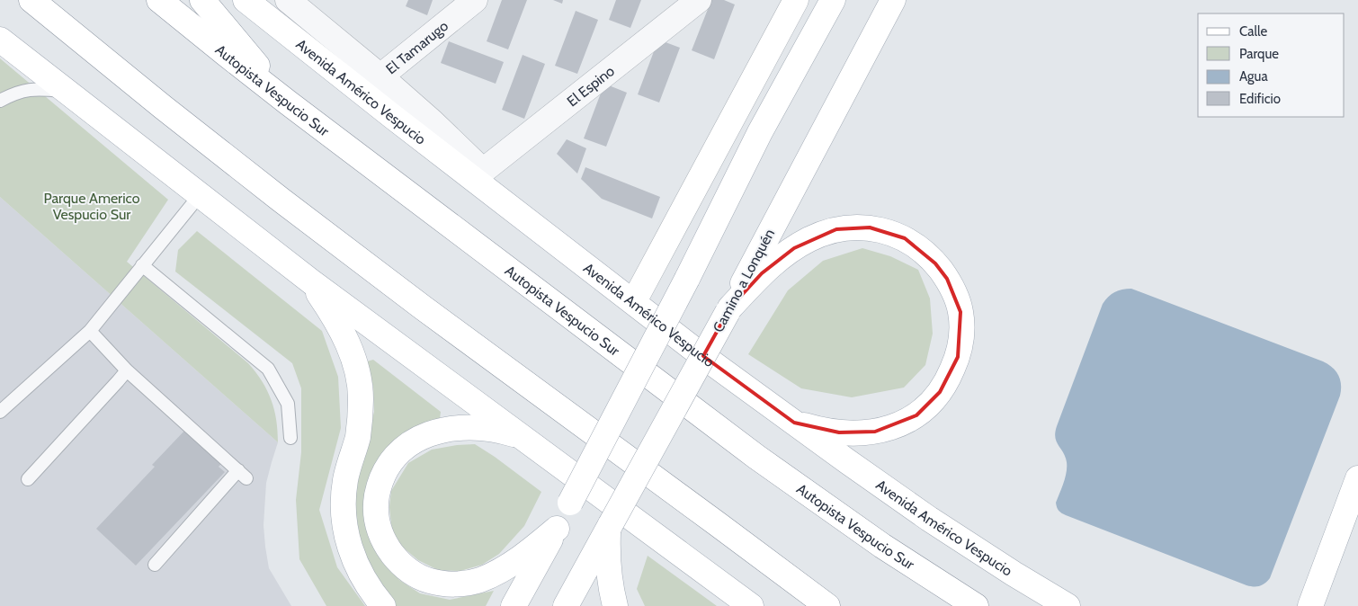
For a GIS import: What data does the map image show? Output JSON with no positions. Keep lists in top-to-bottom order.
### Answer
{
  "streets": {
    "main road": ["Autopista Vespucio Sur", "Avenida Américo Vespucio", "Camino a Lonquén"],
    "street": ["El Tamarugo", "El Espino"]
  },
  "crossings": [
    ["El Tamarugo", "Avenida Américo Vespucio"],
    ["El Espino", "Avenida Américo Vespucio"]
  ],
  "parks": ["Parque Americo Vespucio Sur"],
  "legend": [
    "Calle",
    "Parque",
    "Agua",
    "Edificio"
  ]
}
